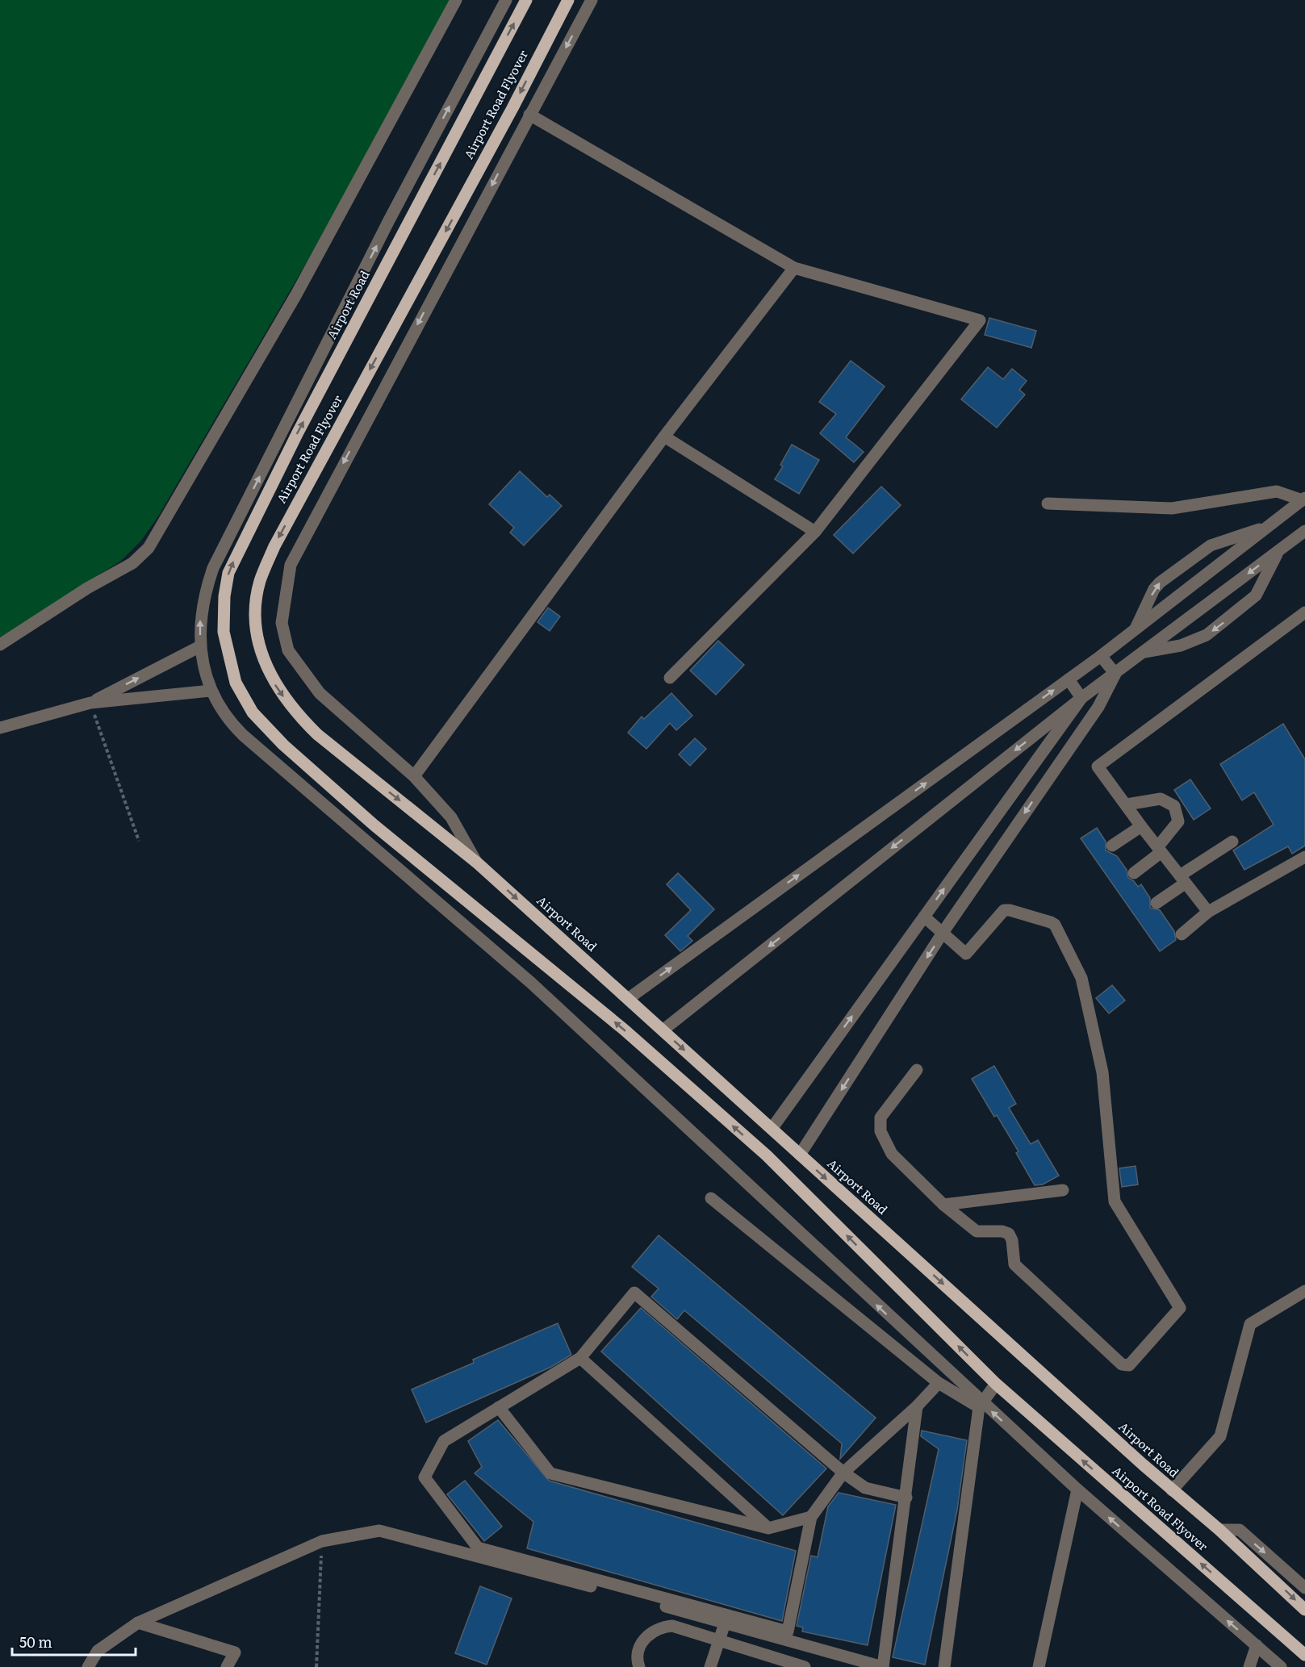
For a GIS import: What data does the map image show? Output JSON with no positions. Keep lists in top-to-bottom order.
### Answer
{
  "streets": {
    "main road": ["Airport Road Flyover", "Airport Road"]
  },
  "crossings": [
    ["Airport Road Flyover", "Airport Road"]
  ],
  "scale_bar": "50 m"
}
